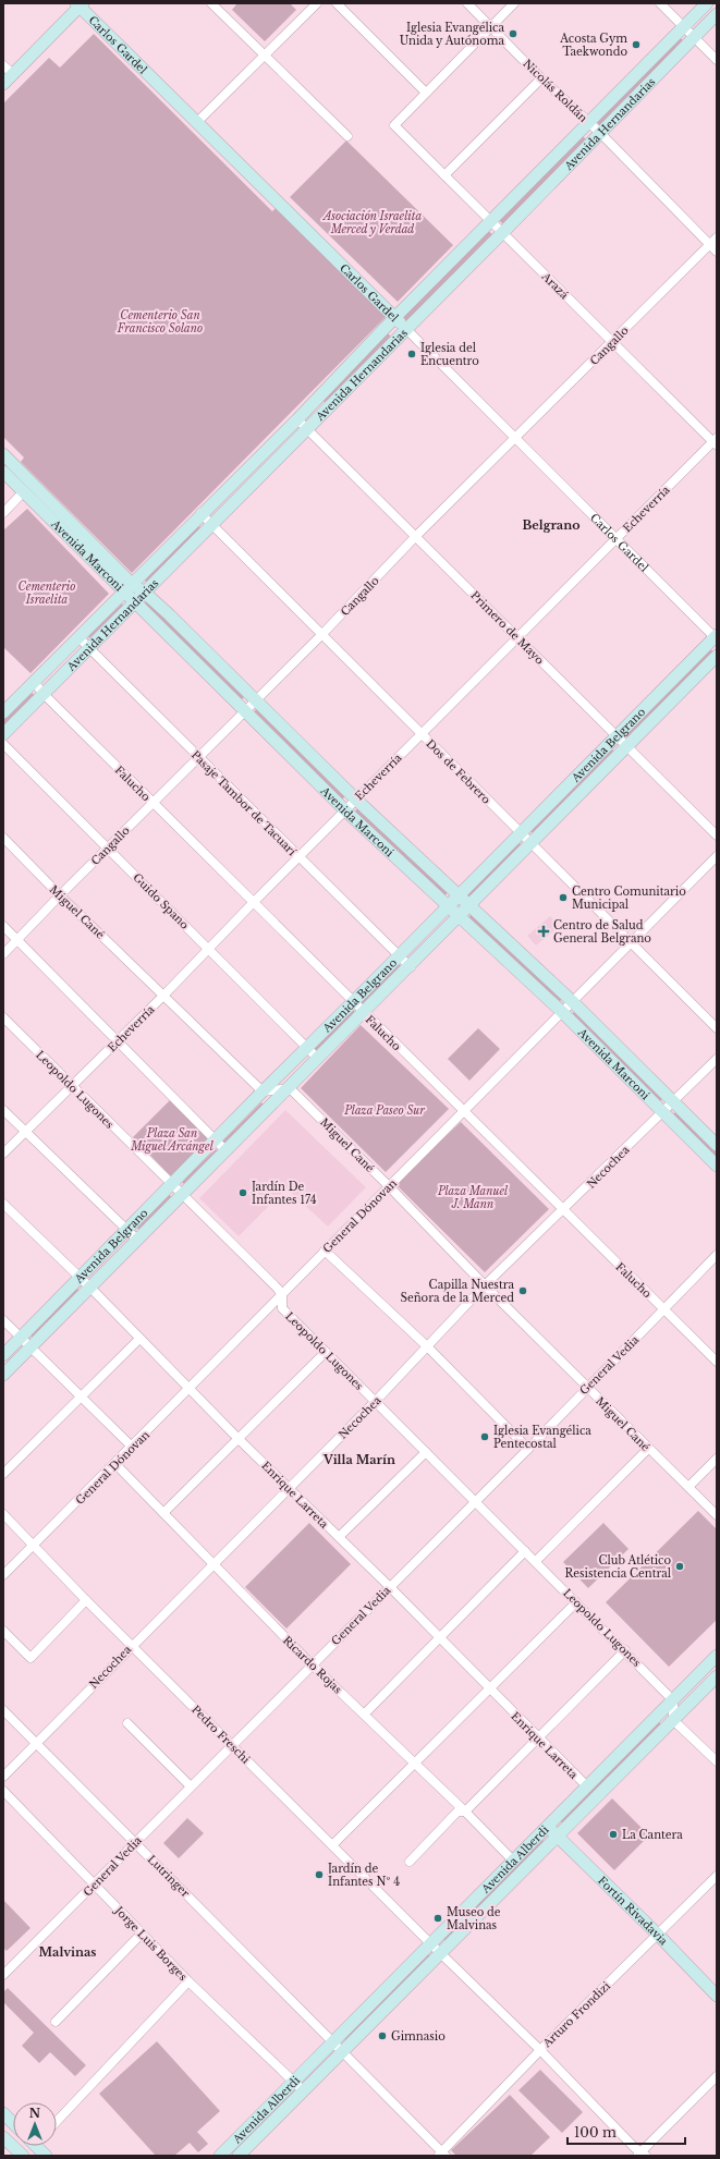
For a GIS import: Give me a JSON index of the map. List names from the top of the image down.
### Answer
{
  "streets": {
    "main road": [
      "Carlos Gardel",
      "Avenida Hernandarias",
      "Avenida Marconi",
      "Avenida Belgrano",
      "Avenida Alberdi",
      "Fortín Rivadavia"
    ],
    "street": [
      "Nicolás Roldán",
      "Arazá",
      "Cangallo",
      "Echeverría",
      "Primero de Mayo",
      "Dos de Febrero",
      "Falucho",
      "Pasaje Tambor de Tacuarí",
      "Guido Spano",
      "Miguel Cané",
      "Leopoldo Lugones",
      "Necochea",
      "General Dónovan",
      "General Vedia",
      "Enrique Larreta",
      "Ricardo Rojas",
      "Pedro Freschi",
      "Lutringer",
      "Jorge Luis Borges",
      "Arturo Frondizi"
    ]
  },
  "crossings": [
    ["Carlos Gardel", "Avenida Hernandarias"],
    ["Carlos Gardel", "Cangallo"],
    ["Carlos Gardel", "Echeverría"],
    ["Carlos Gardel", "Avenida Belgrano"],
    ["Nicolás Roldán", "Avenida Hernandarias"],
    ["Nicolás Roldán", "Cangallo"],
    ["Avenida Hernandarias", "Arazá"],
    ["Avenida Hernandarias", "Avenida Marconi"],
    ["Avenida Hernandarias", "Primero de Mayo"],
    ["Avenida Hernandarias", "Dos de Febrero"],
    ["Avenida Hernandarias", "Falucho"],
    ["Avenida Hernandarias", "Pasaje Tambor de Tacuarí"],
    ["Arazá", "Cangallo"],
    ["Arazá", "Echeverría"],
    ["Cangallo", "Avenida Marconi"],
    ["Cangallo", "Primero de Mayo"],
    ["Cangallo", "Dos de Febrero"],
    ["Cangallo", "Falucho"],
    ["Cangallo", "Pasaje Tambor de Tacuarí"],
    ["Cangallo", "Guido Spano"],
    ["Cangallo", "Miguel Cané"],
    ["Echeverría", "Avenida Marconi"],
    ["Echeverría", "Primero de Mayo"],
    ["Echeverría", "Dos de Febrero"],
    ["Echeverría", "Falucho"],
    ["Echeverría", "Pasaje Tambor de Tacuarí"],
    ["Echeverría", "Guido Spano"],
    ["Echeverría", "Miguel Cané"],
    ["Echeverría", "Leopoldo Lugones"],
    ["Avenida Marconi", "Avenida Belgrano"],
    ["Avenida Marconi", "Necochea"],
    ["Avenida Marconi", "General Dónovan"],
    ["Primero de Mayo", "Avenida Belgrano"],
    ["Avenida Belgrano", "Dos de Febrero"],
    ["Avenida Belgrano", "Falucho"],
    ["Avenida Belgrano", "Pasaje Tambor de Tacuarí"],
    ["Avenida Belgrano", "Guido Spano"],
    ["Avenida Belgrano", "Miguel Cané"],
    ["Avenida Belgrano", "Leopoldo Lugones"],
    ["Avenida Belgrano", "Enrique Larreta"],
    ["Dos de Febrero", "General Dónovan"],
    ["Falucho", "Necochea"],
    ["Falucho", "General Dónovan"],
    ["Falucho", "General Vedia"],
    ["Miguel Cané", "Necochea"],
    ["Miguel Cané", "General Dónovan"],
    ["Miguel Cané", "General Vedia"],
    ["Leopoldo Lugones", "Necochea"],
    ["Leopoldo Lugones", "General Dónovan"],
    ["Leopoldo Lugones", "General Vedia"],
    ["Leopoldo Lugones", "Avenida Alberdi"],
    ["Necochea", "Enrique Larreta"],
    ["Necochea", "Ricardo Rojas"],
    ["Necochea", "Pedro Freschi"],
    ["Necochea", "Lutringer"],
    ["General Dónovan", "Enrique Larreta"],
    ["General Dónovan", "Ricardo Rojas"],
    ["General Dónovan", "Pedro Freschi"],
    ["General Vedia", "Enrique Larreta"],
    ["General Vedia", "Ricardo Rojas"],
    ["General Vedia", "Pedro Freschi"],
    ["General Vedia", "Lutringer"],
    ["General Vedia", "Jorge Luis Borges"],
    ["Enrique Larreta", "Avenida Alberdi"],
    ["Ricardo Rojas", "Avenida Alberdi"],
    ["Pedro Freschi", "Avenida Alberdi"],
    ["Pedro Freschi", "Arturo Frondizi"],
    ["Avenida Alberdi", "Lutringer"],
    ["Avenida Alberdi", "Fortín Rivadavia"],
    ["Avenida Alberdi", "Jorge Luis Borges"],
    ["Lutringer", "Arturo Frondizi"],
    ["Fortín Rivadavia", "Arturo Frondizi"]
  ],
  "districts": ["Belgrano", "Villa Marín", "Malvinas"],
  "parks": [
    "Asociación Israelita Merced y Verdad",
    "Cementerio San Francisco Solano",
    "Cementerio Israelita",
    "Plaza Paseo Sur",
    "Plaza San Miguel Arcángel",
    "Plaza Manuel J. Mann"
  ],
  "places": {
    "other": [
      "Iglesia Evangélica Unida y Autónoma",
      "Acosta Gym Taekwondo",
      "Iglesia del Encuentro",
      "Centro Comunitario Municipal",
      "Jardín De Infantes 174",
      "Capilla Nuestra Señora de la Merced",
      "Iglesia Evangélica Pentecostal",
      "Club Atlético Resistencia Central",
      "La Cantera",
      "Jardín de Infantes Nº 4",
      "Museo de Malvinas",
      "Gimnasio"
    ],
    "health": ["Centro de Salud General Belgrano"]
  },
  "scale_bar": "100 m",
  "north": "top"
}
